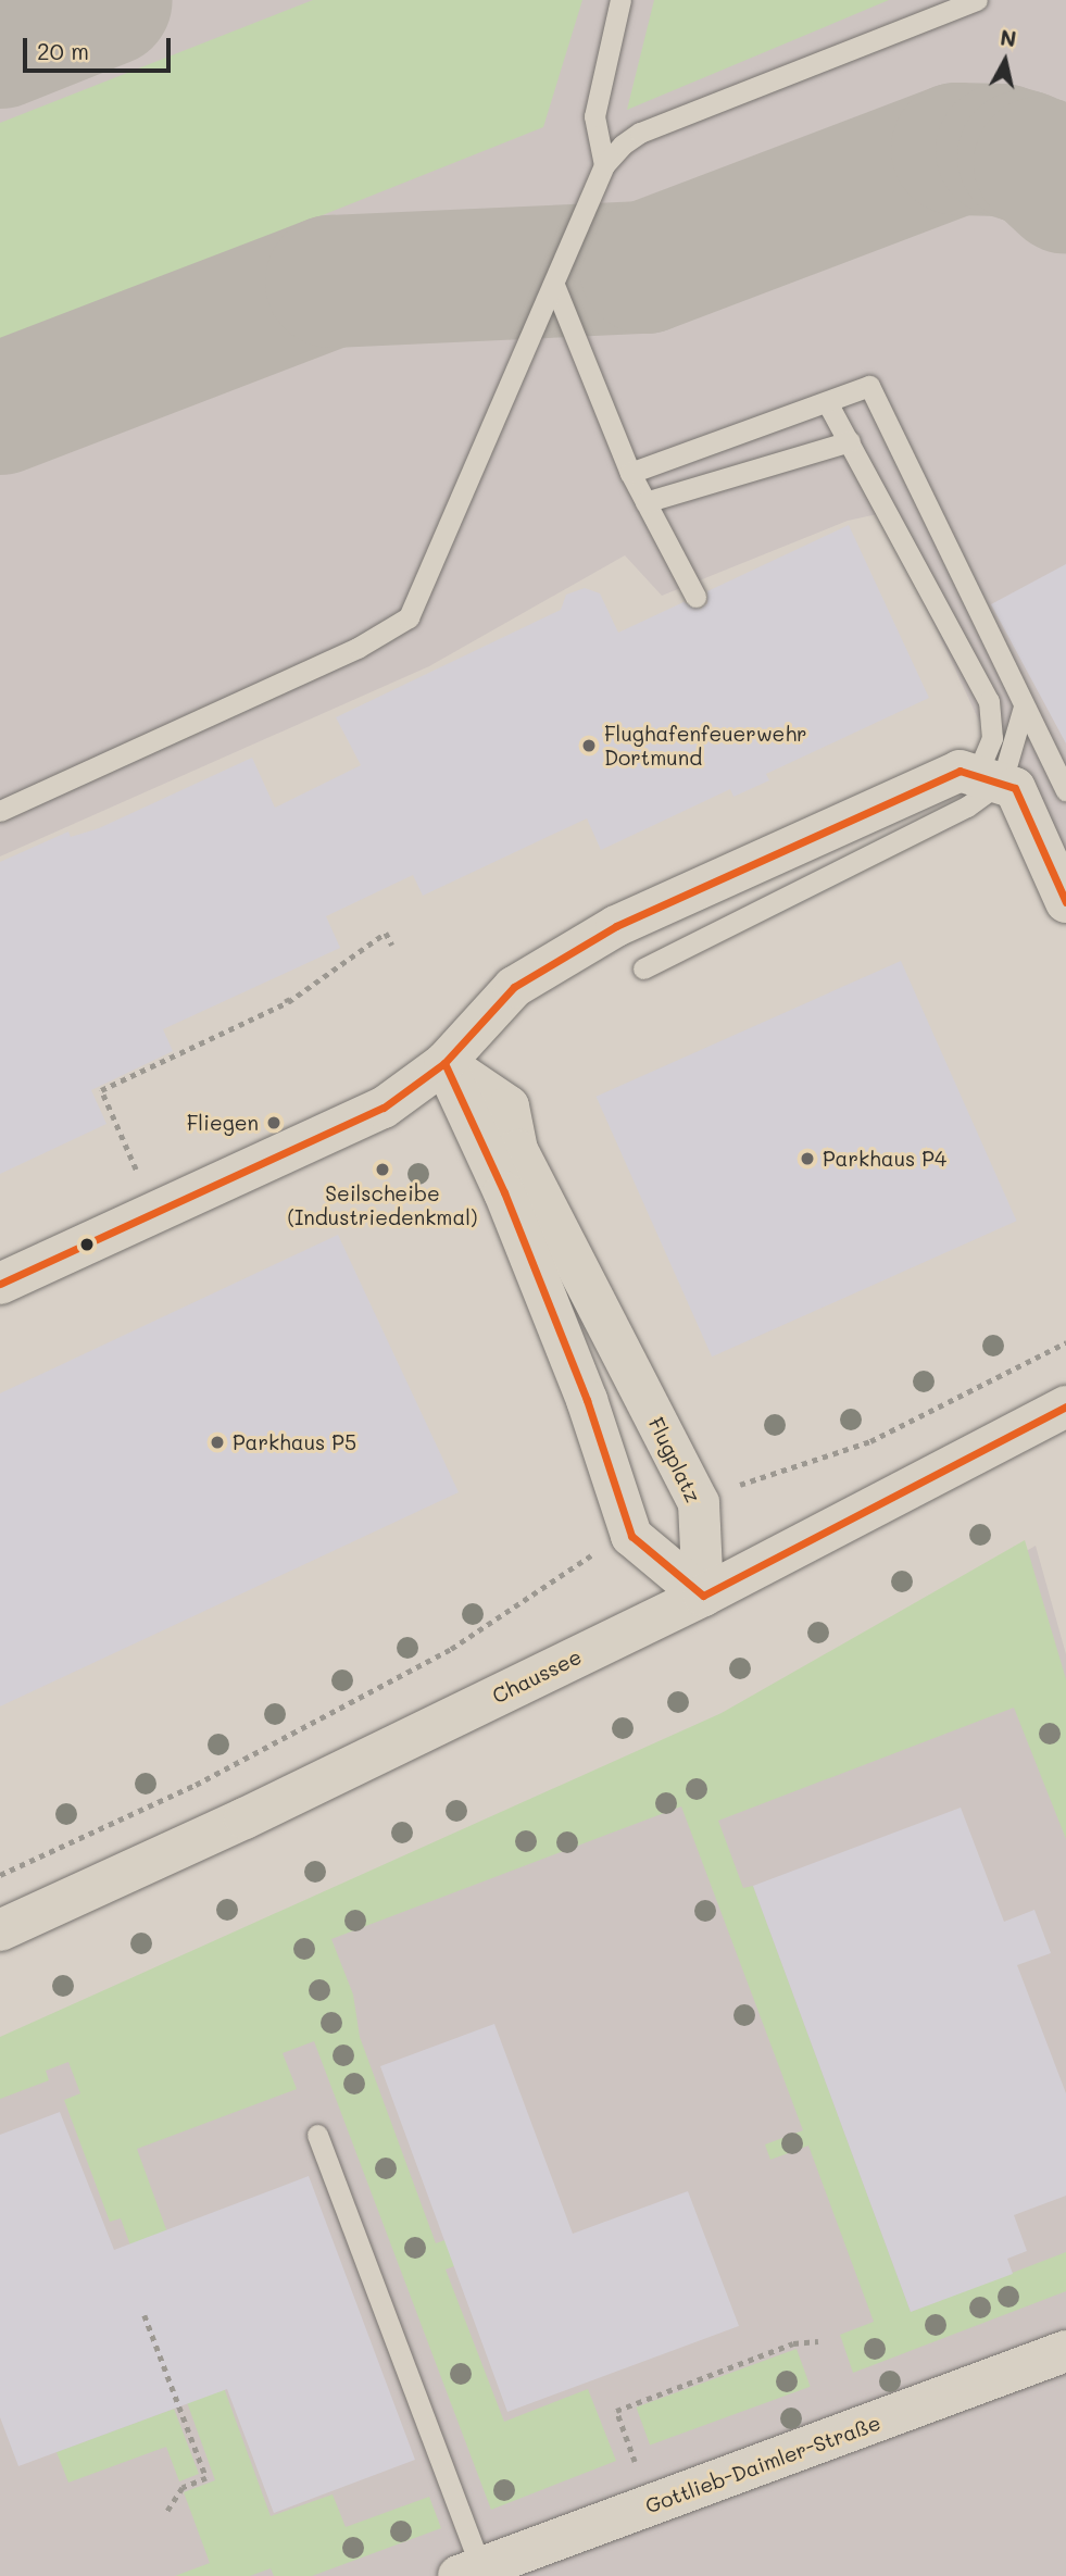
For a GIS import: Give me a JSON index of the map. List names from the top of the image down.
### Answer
{
  "streets": {
    "street": ["Flugplatz", "Chaussee", "Gottlieb-Daimler-Straße"]
  },
  "crossings": [
    ["Flugplatz", "Chaussee"]
  ],
  "places": [
    "Flughafenfeuerwehr Dortmund",
    "Fliegen",
    "Parkhaus P4",
    "Seilscheibe (Industriedenkmal)",
    "Parkhaus P5"
  ],
  "scale_bar": "20 m",
  "north": "top"
}
